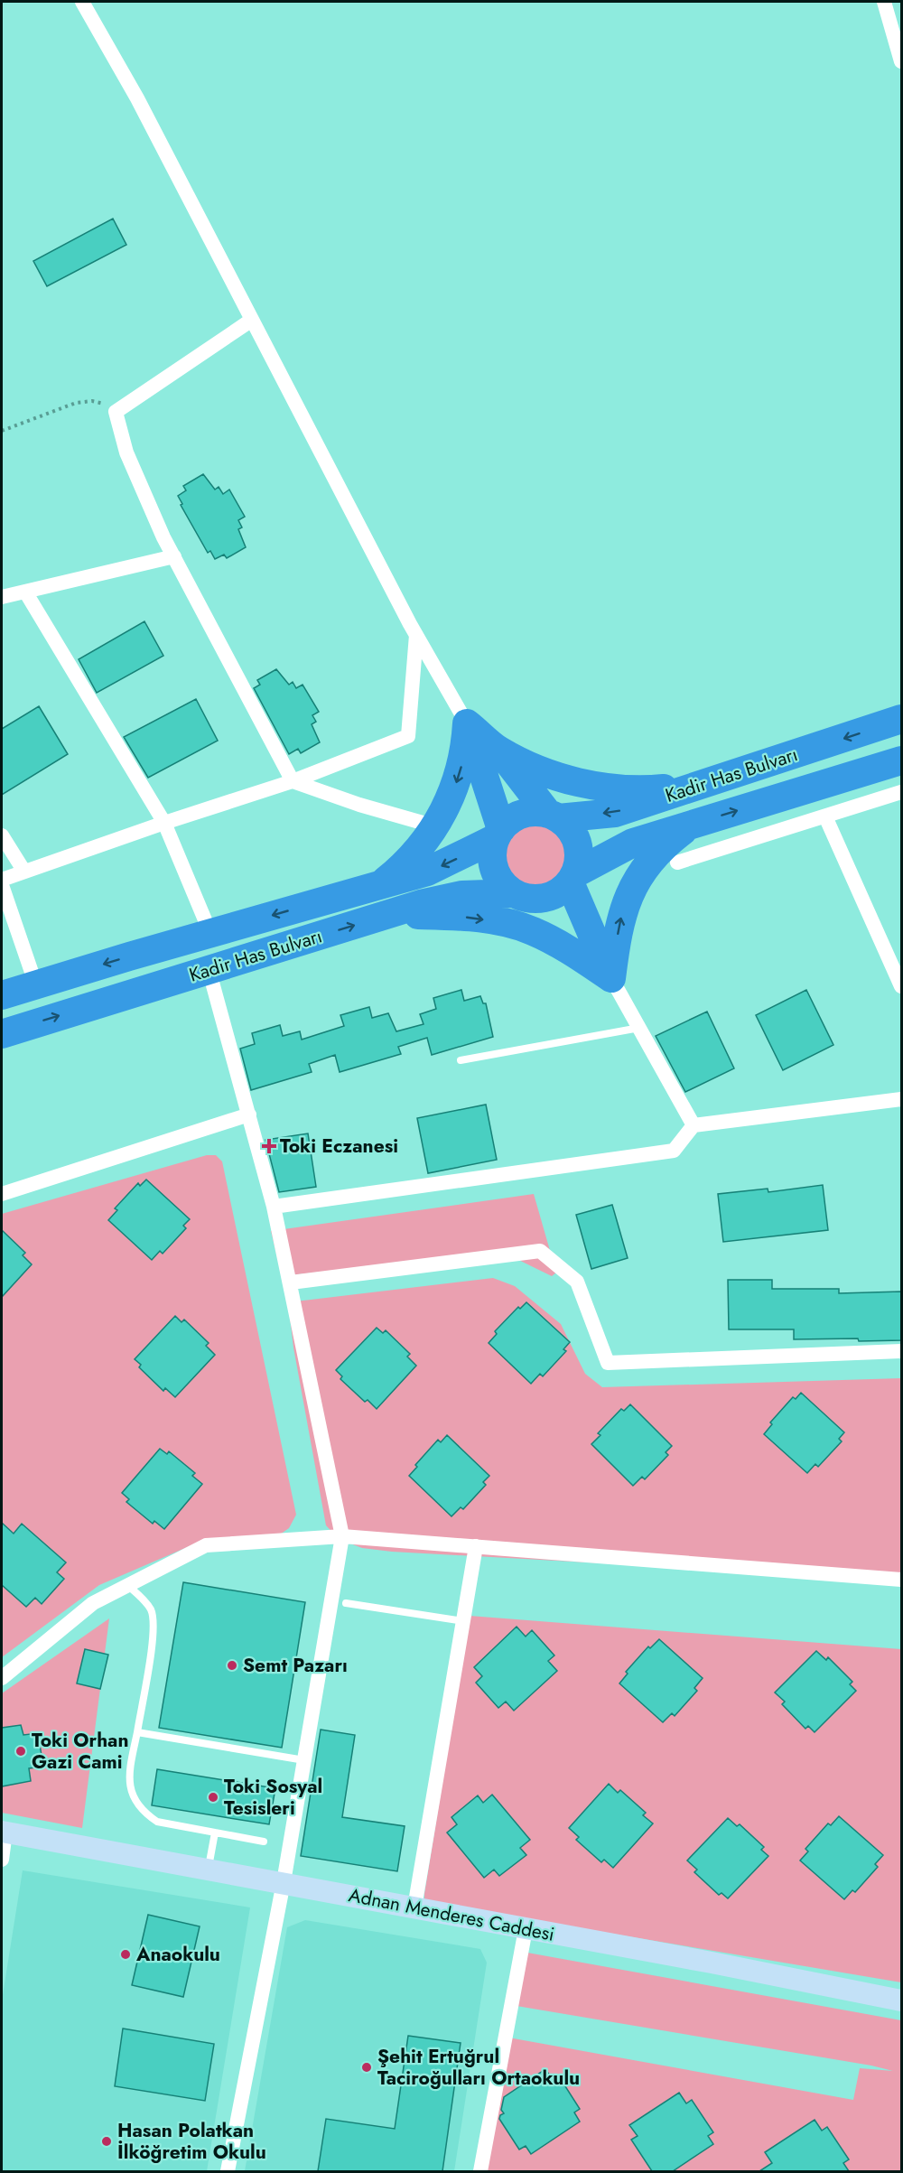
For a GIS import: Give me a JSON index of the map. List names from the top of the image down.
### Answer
{
  "streets": {
    "highway": ["Kadir Has Bulvarı"],
    "street": ["Adnan Menderes Caddesi"]
  },
  "places": {
    "health": ["Toki Eczanesi"],
    "other": [
      "Semt Pazarı",
      "Toki Orhan Gazi Cami",
      "Toki Sosyal Tesisleri",
      "Anaokulu",
      "Şehit Ertuğrul Taciroğulları Ortaokulu",
      "Hasan Polatkan İlköğretim Okulu"
    ]
  }
}
